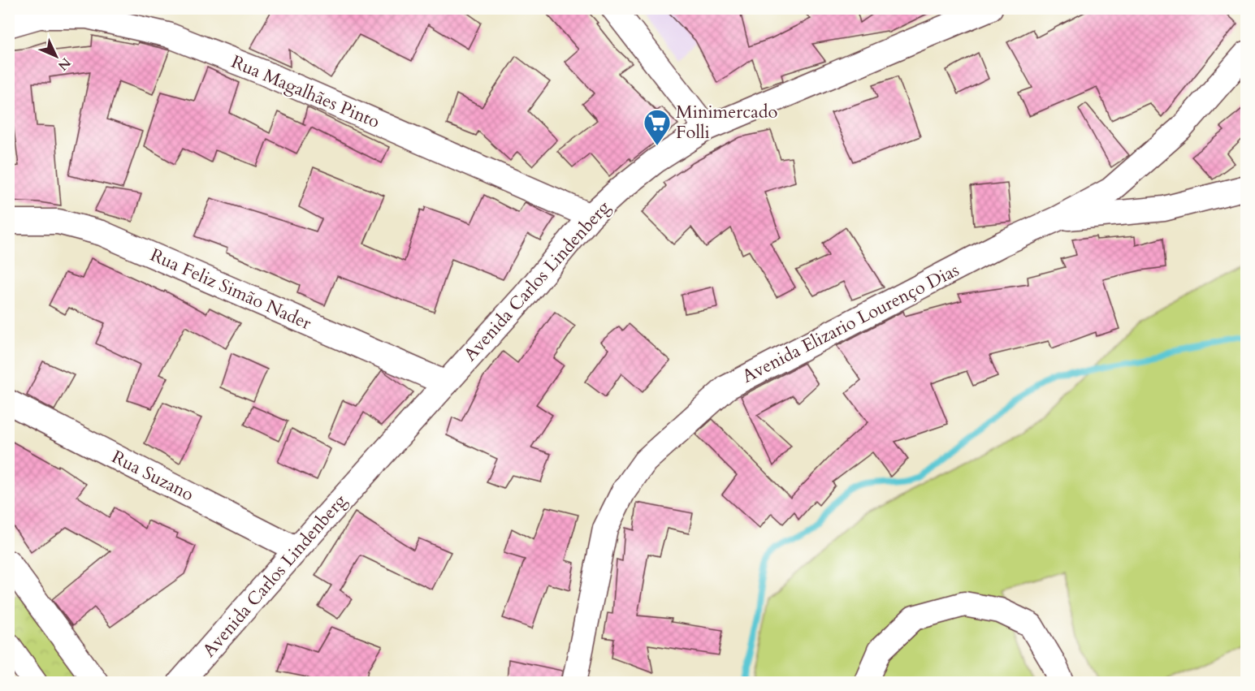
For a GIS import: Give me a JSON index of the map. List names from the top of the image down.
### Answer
{
  "streets": {
    "street": [
      "Rua Magalhães Pinto",
      "Avenida Carlos Lindenberg",
      "Rua Feliz Simão Nader",
      "Avenida Elizario Lourenço Dias",
      "Rua Suzano"
    ]
  },
  "crossings": [
    ["Rua Magalhães Pinto", "Avenida Carlos Lindenberg"],
    ["Avenida Carlos Lindenberg", "Rua Feliz Simão Nader"],
    ["Avenida Carlos Lindenberg", "Rua Suzano"]
  ],
  "places": {
    "supermarket": ["Minimercado Folli"]
  },
  "north": "bottom right"
}
